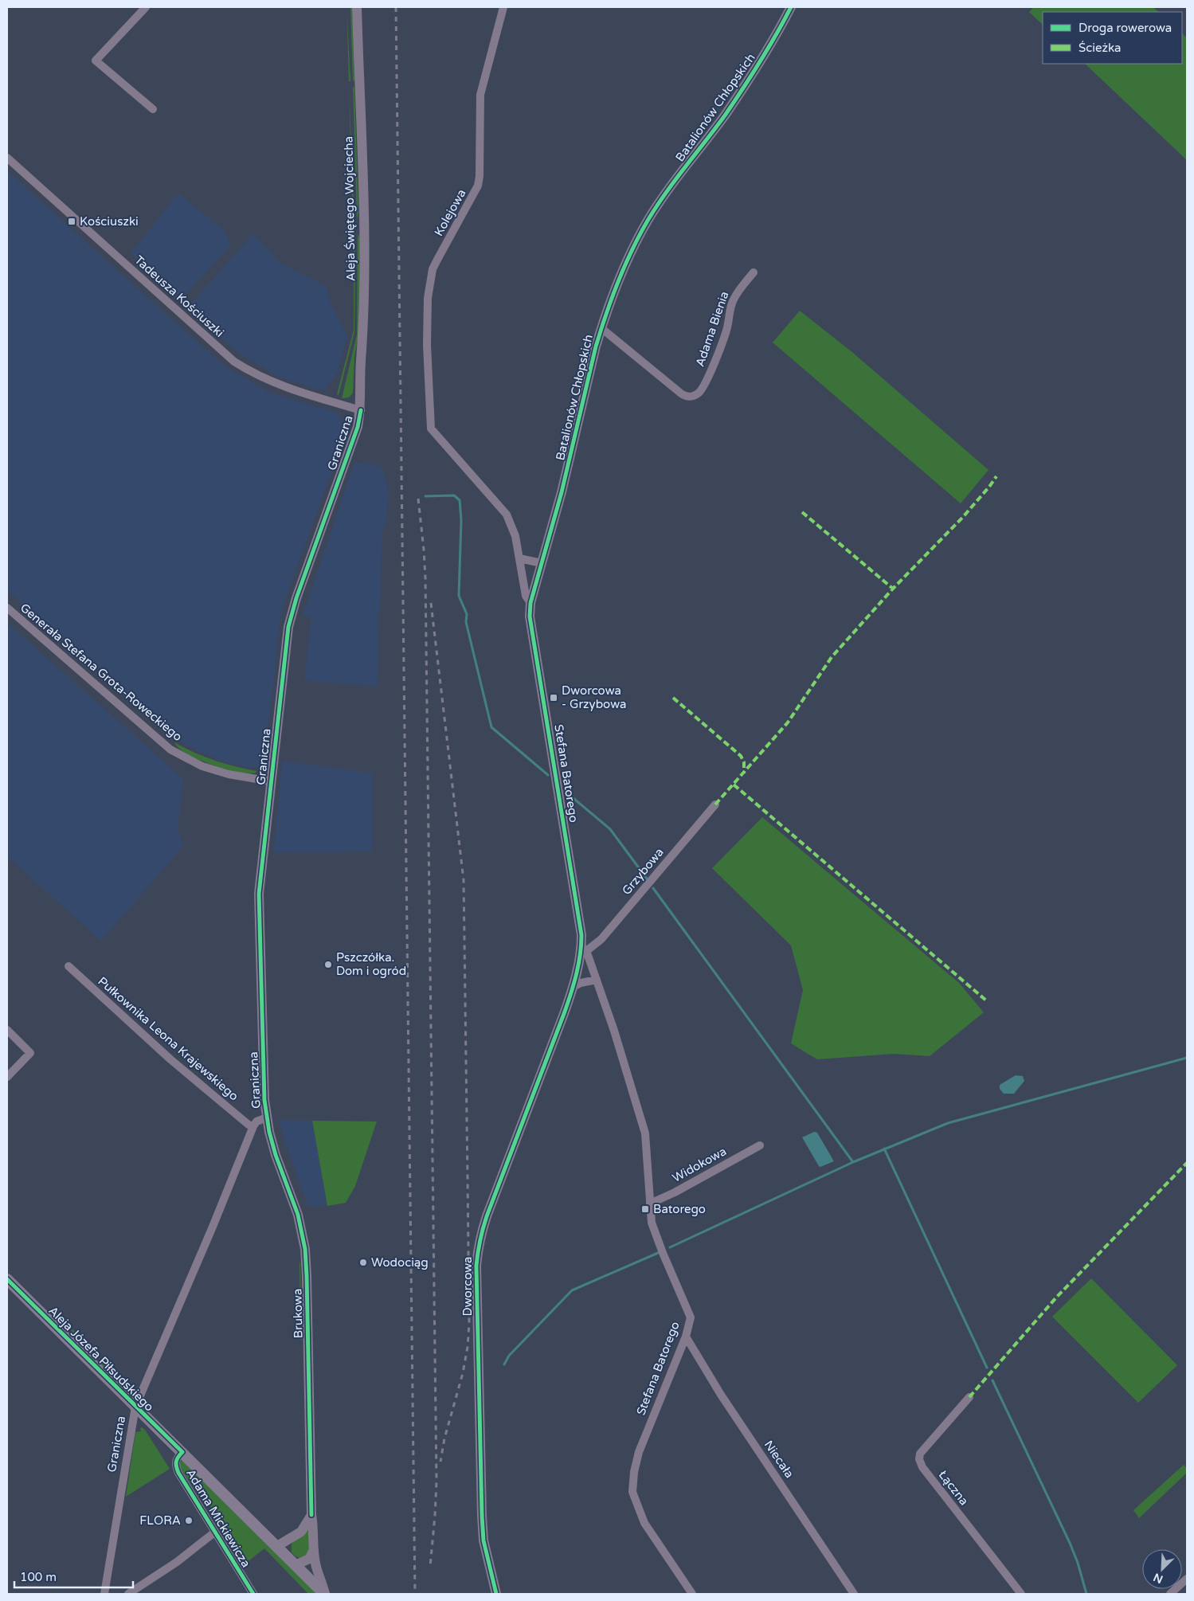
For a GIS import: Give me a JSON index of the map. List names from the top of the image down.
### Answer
{
  "streets": {
    "main road": ["Aleja Józefa Piłsudskiego"],
    "street": [
      "Batalionów Chłopskich",
      "Aleja Świętego Wojciecha",
      "Kolejowa",
      "Tadeusza Kościuszki",
      "Adama Bienia",
      "Graniczna",
      "Generała Stefana Grota-Roweckiego",
      "Stefana Batorego",
      "Grzybowa",
      "Pułkownika Leona Krajewskiego",
      "Widokowa",
      "Dworcowa",
      "Brukowa",
      "Niecała",
      "Łączna",
      "Adama Mickiewicza"
    ]
  },
  "crossings": [
    ["Batalionów Chłopskich", "Adama Bienia"],
    ["Batalionów Chłopskich", "Stefana Batorego"],
    ["Aleja Świętego Wojciecha", "Tadeusza Kościuszki"],
    ["Aleja Świętego Wojciecha", "Graniczna"],
    ["Kolejowa", "Stefana Batorego"],
    ["Tadeusza Kościuszki", "Graniczna"],
    ["Graniczna", "Generała Stefana Grota-Roweckiego"],
    ["Graniczna", "Pułkownika Leona Krajewskiego"],
    ["Graniczna", "Brukowa"],
    ["Graniczna", "Aleja Józefa Piłsudskiego"],
    ["Stefana Batorego", "Grzybowa"],
    ["Stefana Batorego", "Widokowa"],
    ["Stefana Batorego", "Dworcowa"],
    ["Stefana Batorego", "Niecała"],
    ["Grzybowa", "Dworcowa"],
    ["Brukowa", "Aleja Józefa Piłsudskiego"],
    ["Aleja Józefa Piłsudskiego", "Adama Mickiewicza"]
  ],
  "places": {
    "transit": ["Kościuszki", "Dworcowa - Grzybowa", "Batorego"],
    "other": ["Pszczółka. Dom i ogród", "Wodociąg", "FLORA"]
  },
  "legend": ["Droga rowerowa", "Ścieżka"],
  "scale_bar": "100 m",
  "north": "bottom left"
}
